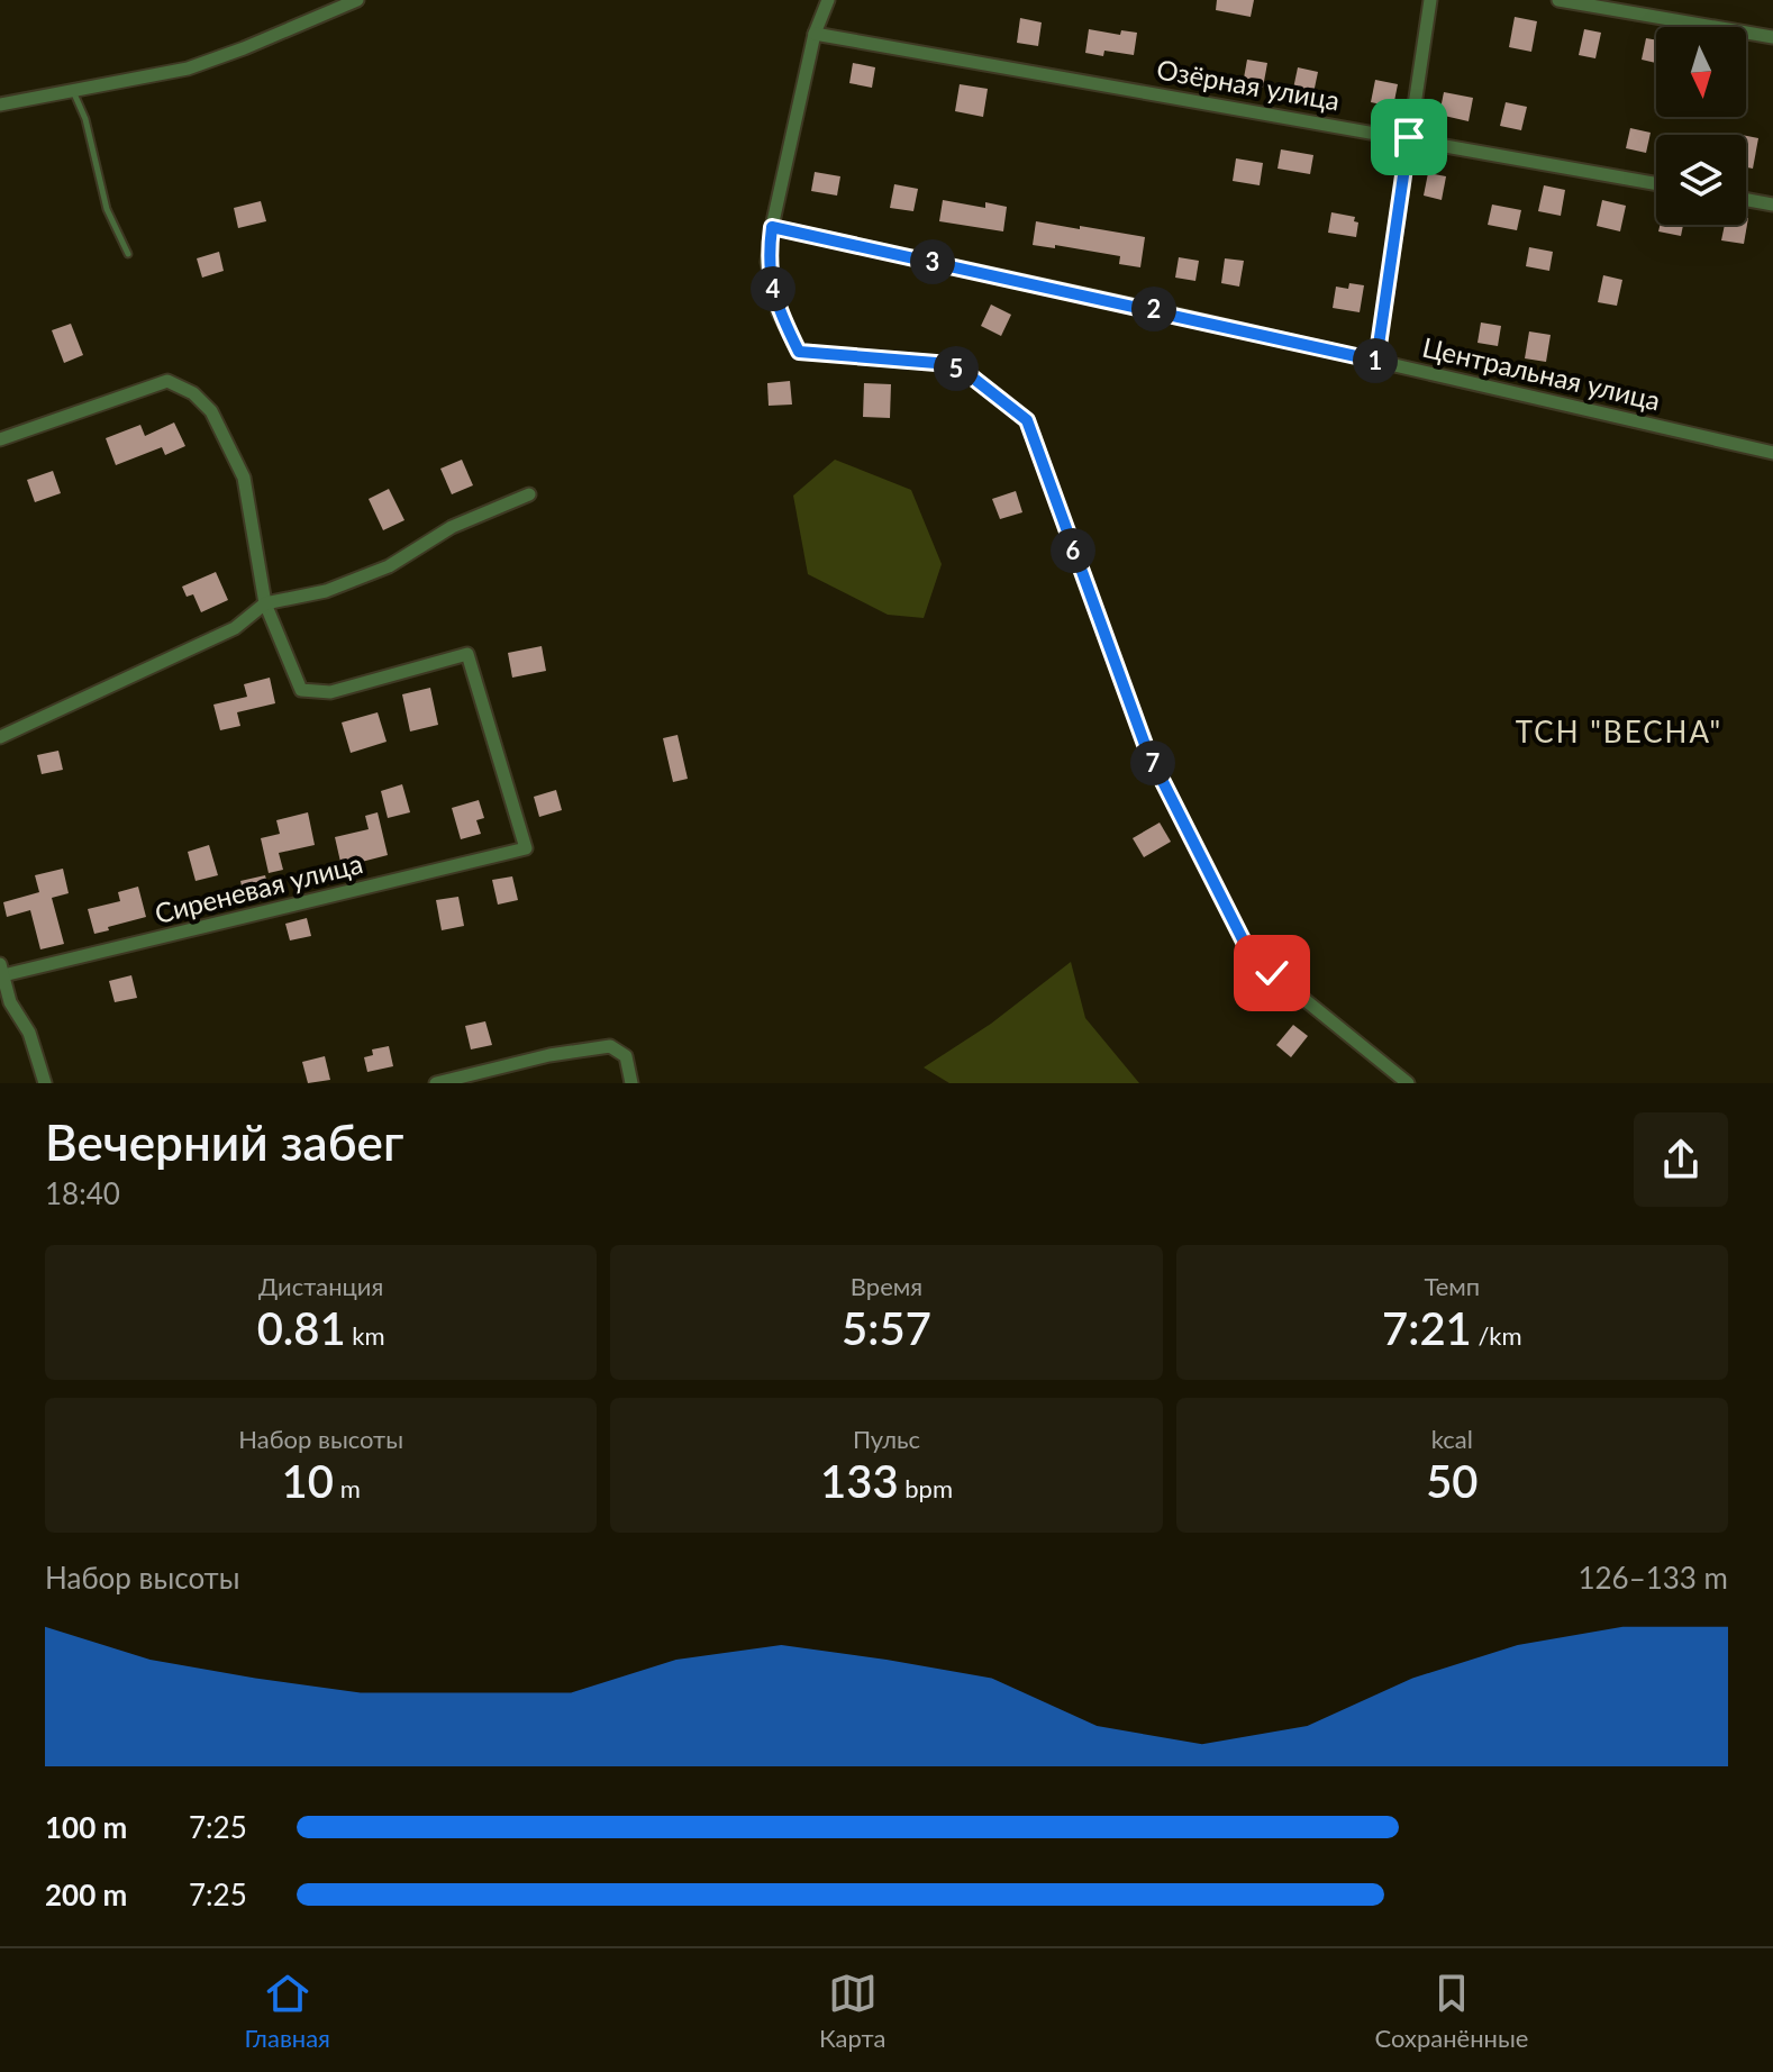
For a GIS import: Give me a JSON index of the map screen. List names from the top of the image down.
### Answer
{
  "streets": {
    "street": ["Озёрная улица", "Центральная улица", "Сиреневая улица"]
  },
  "districts": ["ТСН \"ВЕСНА\""],
  "north": "bottom",
  "page": {
    "pins": [
      "3",
      "4",
      "2",
      "1",
      "5",
      "6",
      "7"
    ],
    "heading": ["Вечерний забег", "18:40"],
    "stats": [
      ["Дистанция", "0.81 km"],
      ["Время", "5:57"],
      ["Темп", "7:21 /km"],
      ["Набор высоты", "10 m"],
      ["Пульс", "133 bpm"],
      ["kcal", "50"]
    ],
    "chart": ["Набор высоты", "126–133 m"],
    "list": [
      {
        "name": "100 m",
        "note": "7:25"
      },
      {
        "name": "200 m",
        "note": "7:25"
      }
    ],
    "tabs": ["Главная", "Карта", "Сохранённые"]
  }
}
